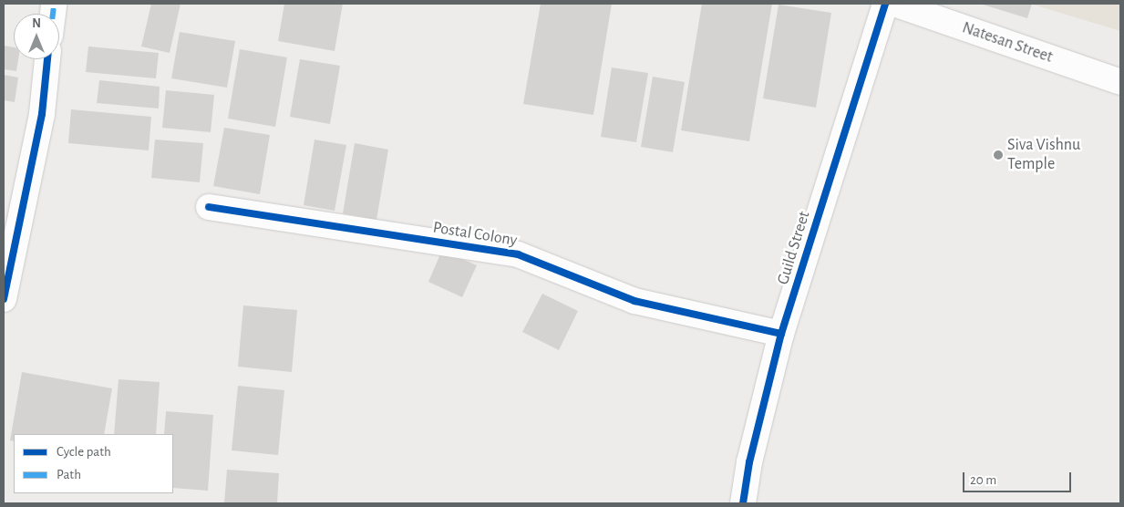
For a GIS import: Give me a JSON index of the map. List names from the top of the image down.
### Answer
{
  "streets": {
    "street": ["Natesan Street", "Postal Colony", "Guild Street"]
  },
  "crossings": [
    ["Postal Colony", "Guild Street"]
  ],
  "places": ["Siva Vishnu Temple"],
  "legend": ["Cycle path", "Path"],
  "scale_bar": "20 m",
  "north": "top"
}
